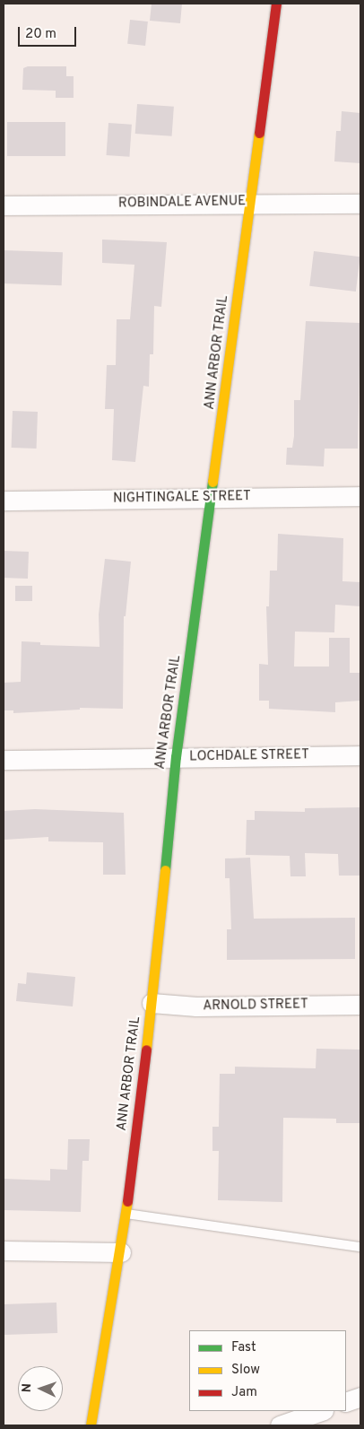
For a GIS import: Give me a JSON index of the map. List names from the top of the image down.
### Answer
{
  "streets": {
    "street": [
      "ROBINDALE AVENUE",
      "ANN ARBOR TRAIL",
      "NIGHTINGALE STREET",
      "LOCHDALE STREET",
      "ARNOLD STREET"
    ]
  },
  "crossings": [
    ["ROBINDALE AVENUE", "ANN ARBOR TRAIL"],
    ["ANN ARBOR TRAIL", "NIGHTINGALE STREET"],
    ["ANN ARBOR TRAIL", "LOCHDALE STREET"],
    ["ANN ARBOR TRAIL", "ARNOLD STREET"]
  ],
  "legend": ["Fast", "Slow", "Jam"],
  "scale_bar": "20 m",
  "north": "left"
}
